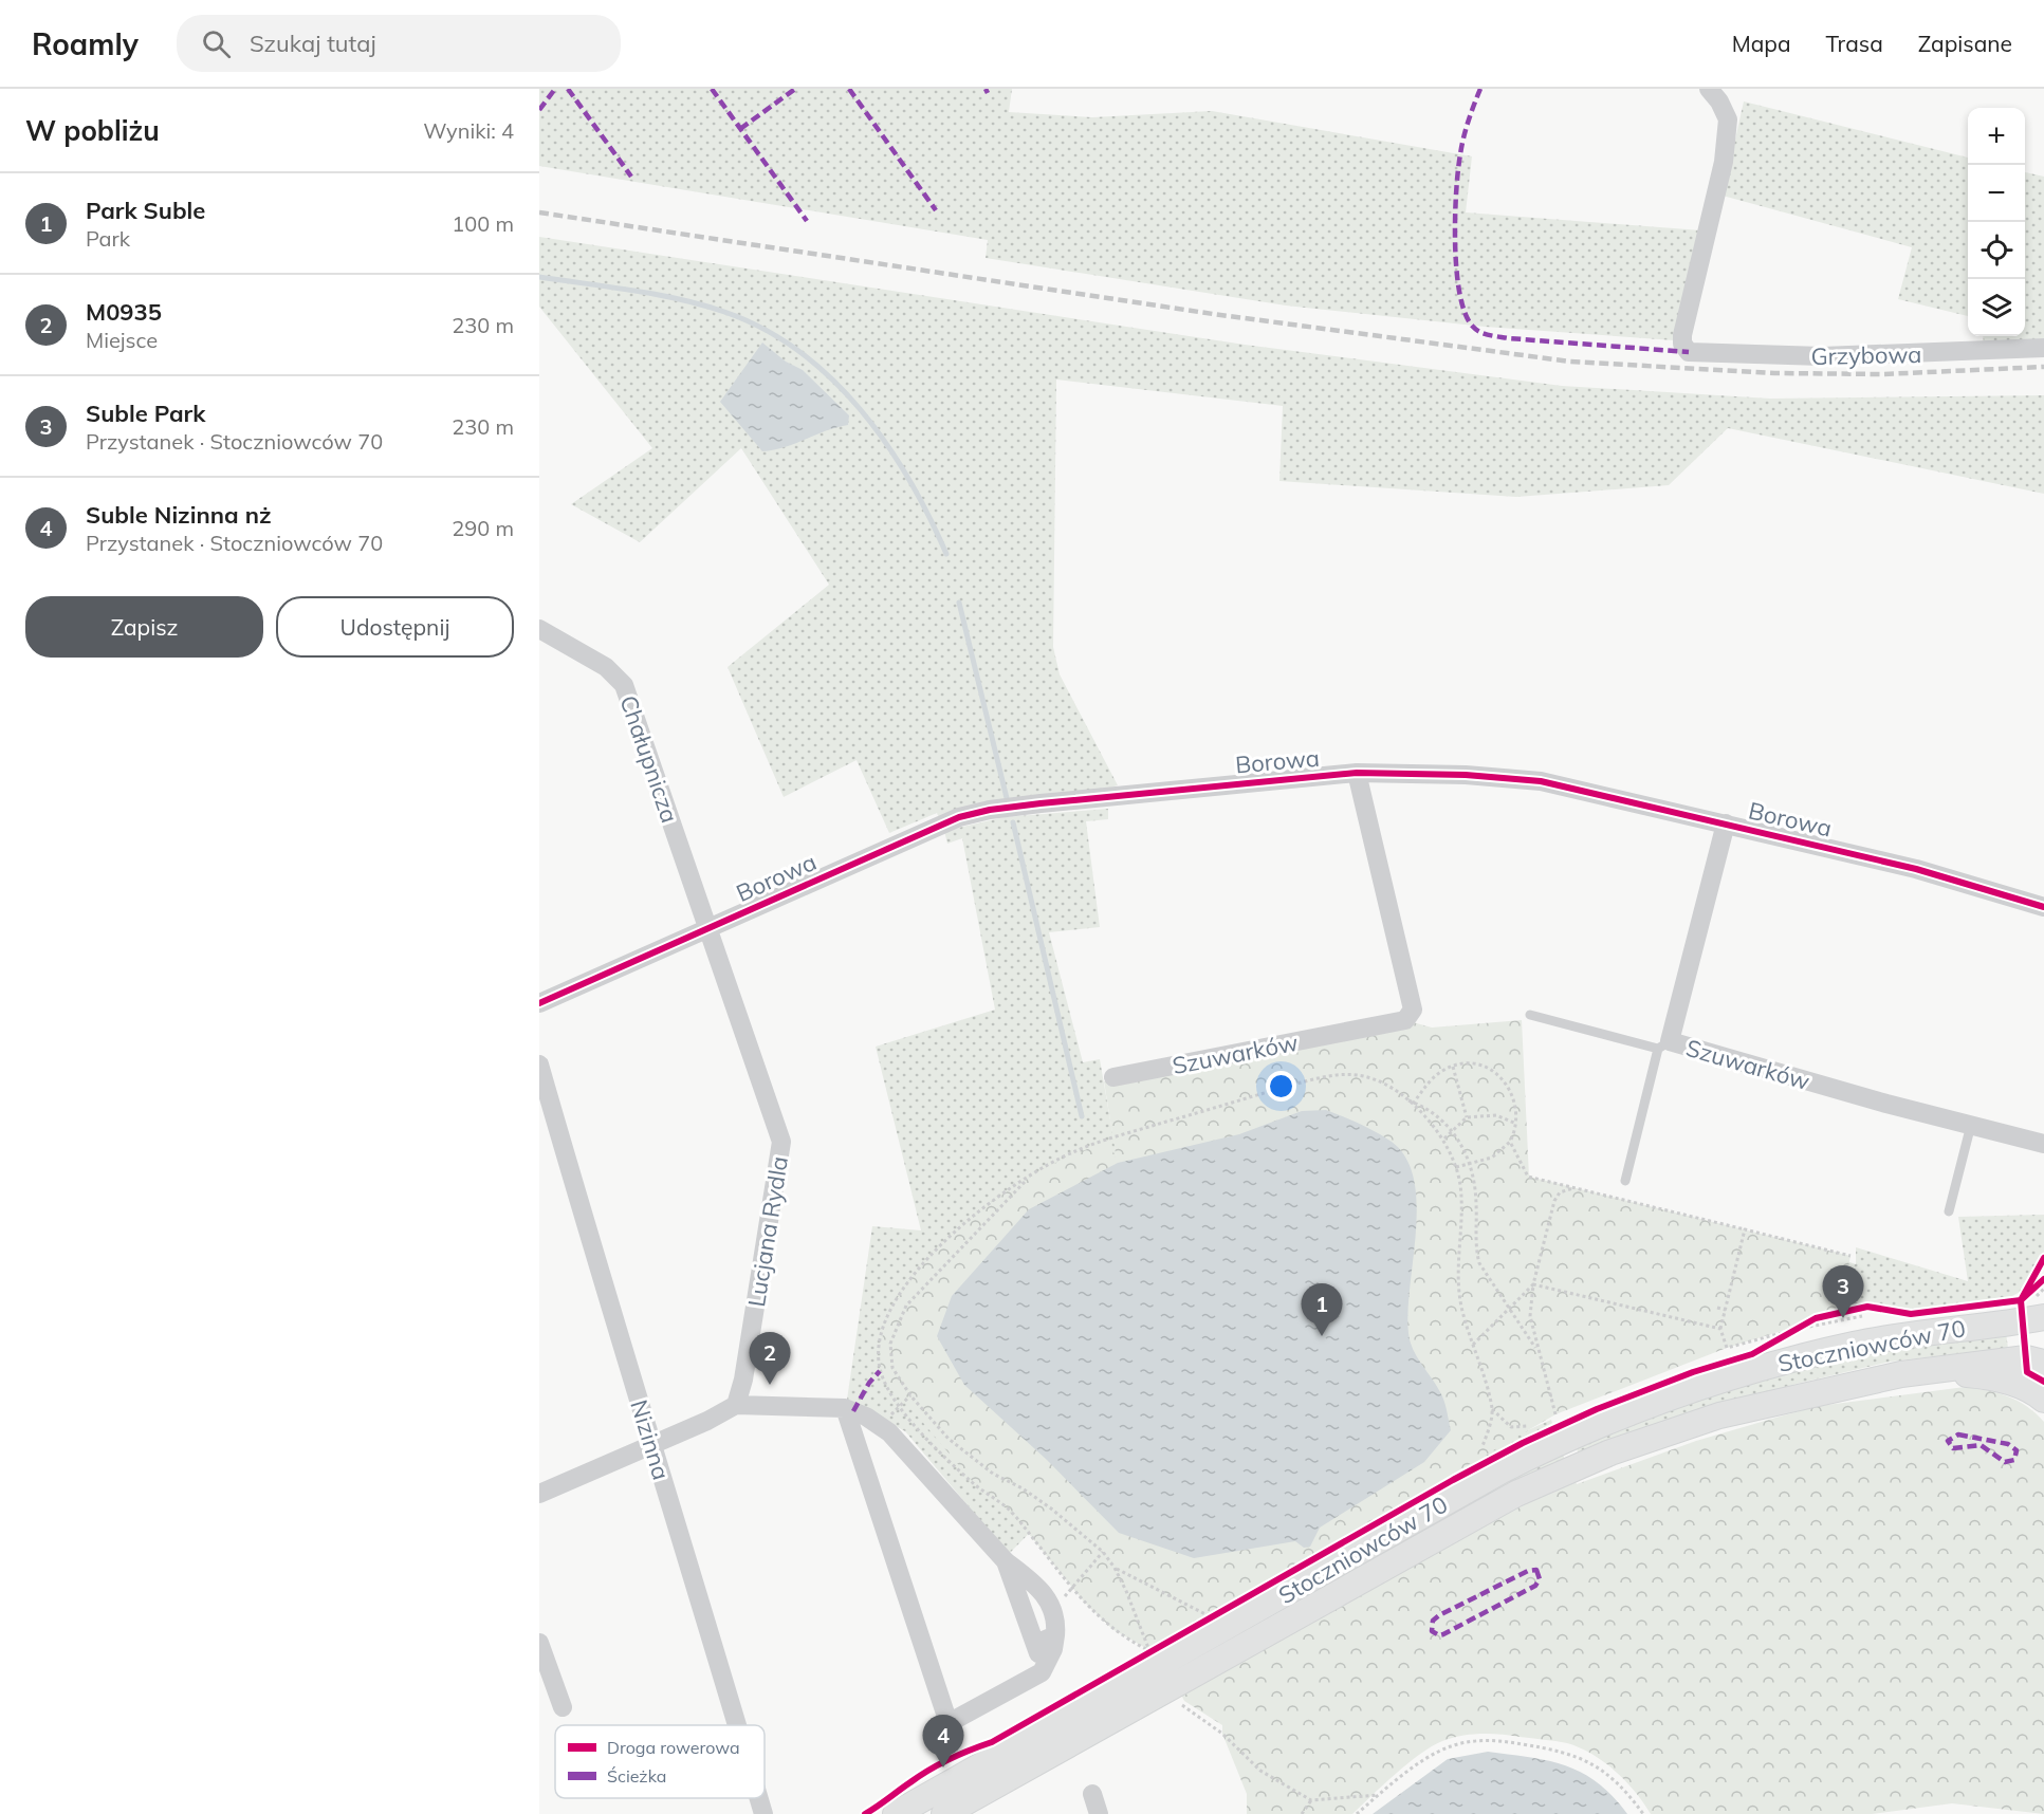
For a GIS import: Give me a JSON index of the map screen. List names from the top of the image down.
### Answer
{
  "streets": {
    "street": [
      "Grzybowa",
      "Chałupnicza",
      "Borowa",
      "Szuwarków",
      "Lucjana Rydla",
      "Stoczniowców 70",
      "Nizinna"
    ]
  },
  "crossings": [
    ["Chałupnicza", "Borowa"],
    ["Chałupnicza", "Lucjana Rydla"],
    ["Borowa", "Szuwarków"],
    ["Borowa", "Lucjana Rydla"]
  ],
  "legend": ["Droga rowerowa", "Ścieżka"],
  "page": {
    "header": "Roamly",
    "search": "Szukaj tutaj",
    "nav": ["Mapa", "Trasa", "Zapisane"],
    "heading": ["W pobliżu", "Wyniki: 4"],
    "map_buttons": ["+", "−"],
    "list": [
      {
        "mark": "1",
        "name": "Park Suble",
        "note": "Park",
        "value": "100 m"
      },
      {
        "mark": "2",
        "name": "M0935",
        "note": "Miejsce",
        "value": "230 m"
      },
      {
        "mark": "3",
        "name": "Suble Park",
        "note": "Przystanek · Stoczniowców 70",
        "value": "230 m"
      },
      {
        "mark": "4",
        "name": "Suble Nizinna nż",
        "note": "Przystanek · Stoczniowców 70",
        "value": "290 m"
      }
    ],
    "buttons": ["Zapisz", "Udostępnij"],
    "pins": [
      "3",
      "1",
      "2",
      "4"
    ]
  }
}
